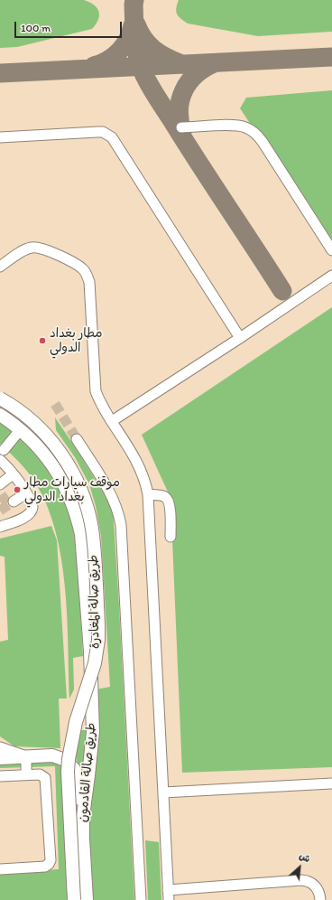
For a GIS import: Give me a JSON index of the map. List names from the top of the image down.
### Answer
{
  "streets": {
    "main road": ["طريق صالة المغادرة", "طريق صالة القادمون"]
  },
  "places": ["مطار بغداد الدولي", "موقف سيارات مطار بغداد الدولي"],
  "scale_bar": "100 m",
  "north": "top right"
}
